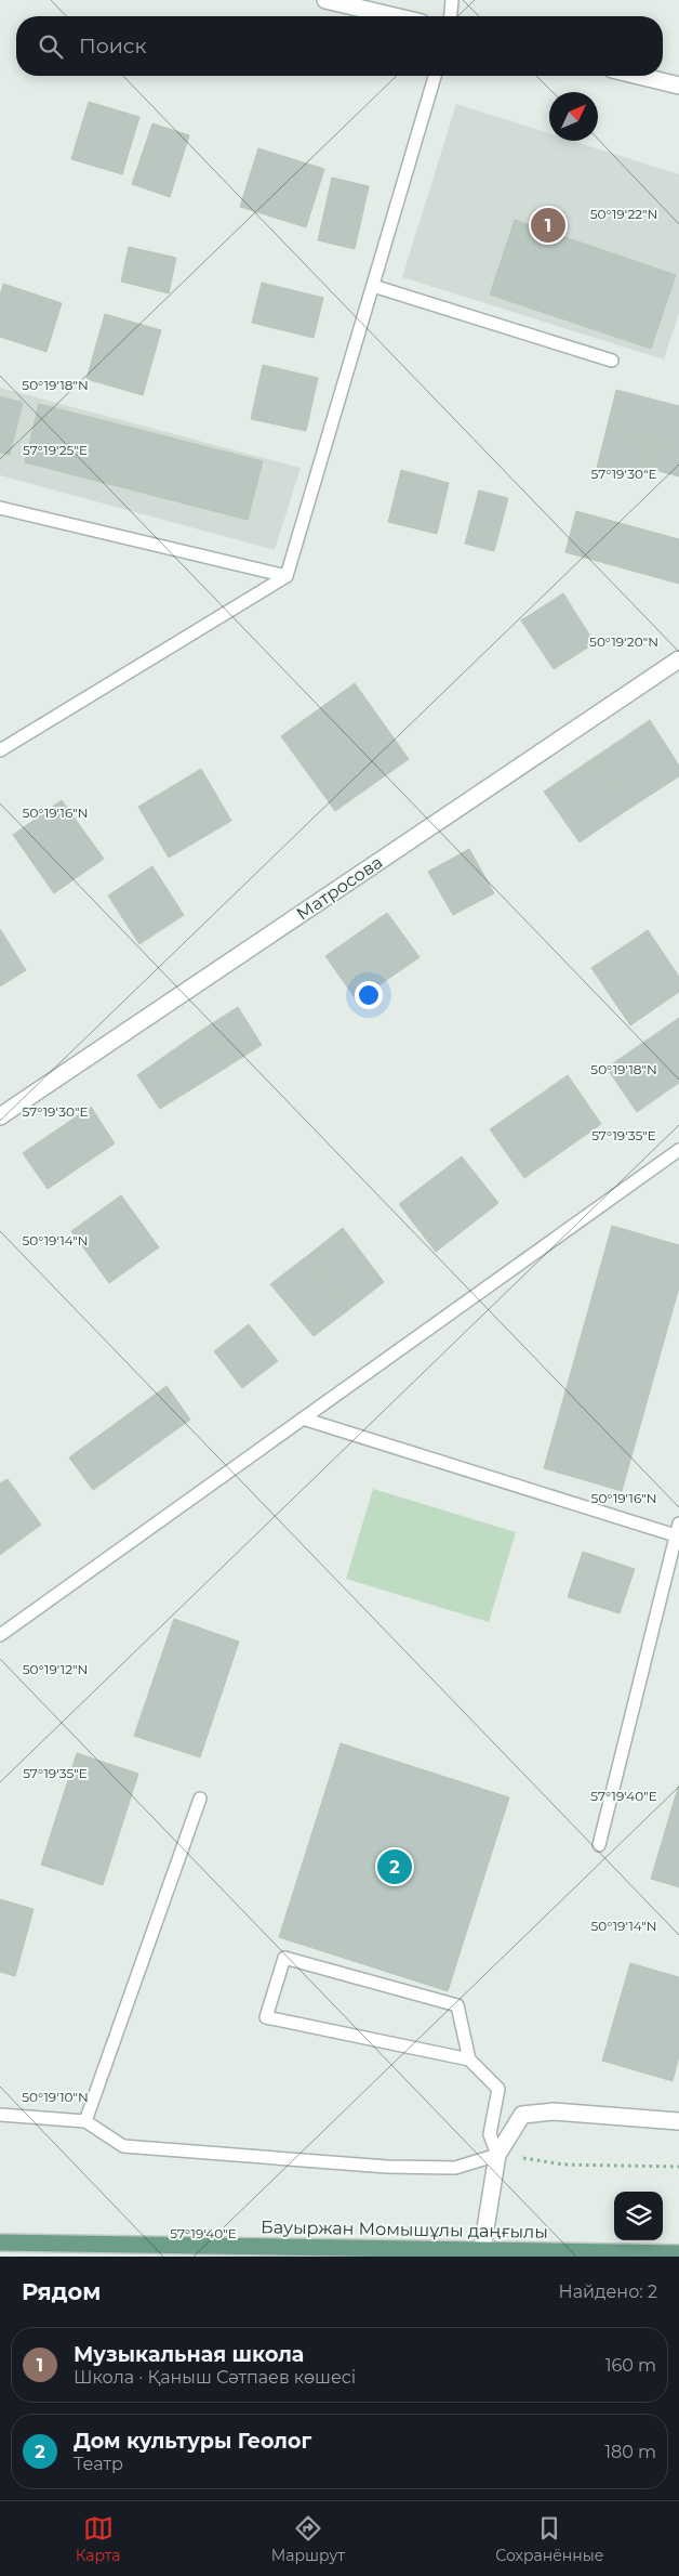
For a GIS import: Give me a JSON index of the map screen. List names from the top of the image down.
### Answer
{
  "streets": {
    "main road": ["Бауыржан Момышұлы даңғылы"],
    "street": ["Матросова"]
  },
  "north": "top right",
  "page": {
    "search": "Поиск",
    "pins": ["1", "2"],
    "heading": ["Рядом", "Найдено: 2"],
    "list": [
      {
        "mark": "1",
        "name": "Музыкальная школа",
        "note": "Школа · Қаныш Сәтпаев көшесі",
        "value": "160 m"
      },
      {
        "mark": "2",
        "name": "Дом культуры Геолог",
        "note": "Театр",
        "value": "180 m"
      }
    ],
    "nav": ["Карта", "Маршрут", "Сохранённые"]
  },
  "coordinates": [
    "50°19'22\"N",
    "50°19'18\"N",
    "57°19'25\"E",
    "57°19'30\"E",
    "50°19'20\"N",
    "50°19'16\"N",
    "57°19'35\"E",
    "50°19'14\"N",
    "50°19'12\"N",
    "57°19'40\"E",
    "50°19'10\"N"
  ]
}
